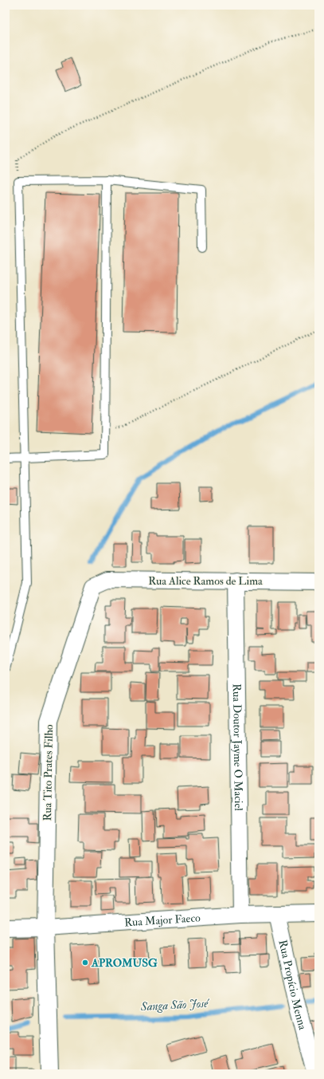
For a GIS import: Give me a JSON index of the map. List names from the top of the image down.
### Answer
{
  "streets": {
    "street": [
      "Rua Alice Ramos de Lima",
      "Rua Doutor Jayme O Maciel",
      "Rua Tito Prates Filho",
      "Rua Major Faeco",
      "Rua Propício Menna"
    ]
  },
  "crossings": [
    ["Rua Alice Ramos de Lima", "Rua Doutor Jayme O Maciel"],
    ["Rua Alice Ramos de Lima", "Rua Tito Prates Filho"],
    ["Rua Doutor Jayme O Maciel", "Rua Major Faeco"],
    ["Rua Tito Prates Filho", "Rua Major Faeco"],
    ["Rua Major Faeco", "Rua Propício Menna"]
  ],
  "water": ["Sanga São José"],
  "places": ["APROMUSG"]
}
